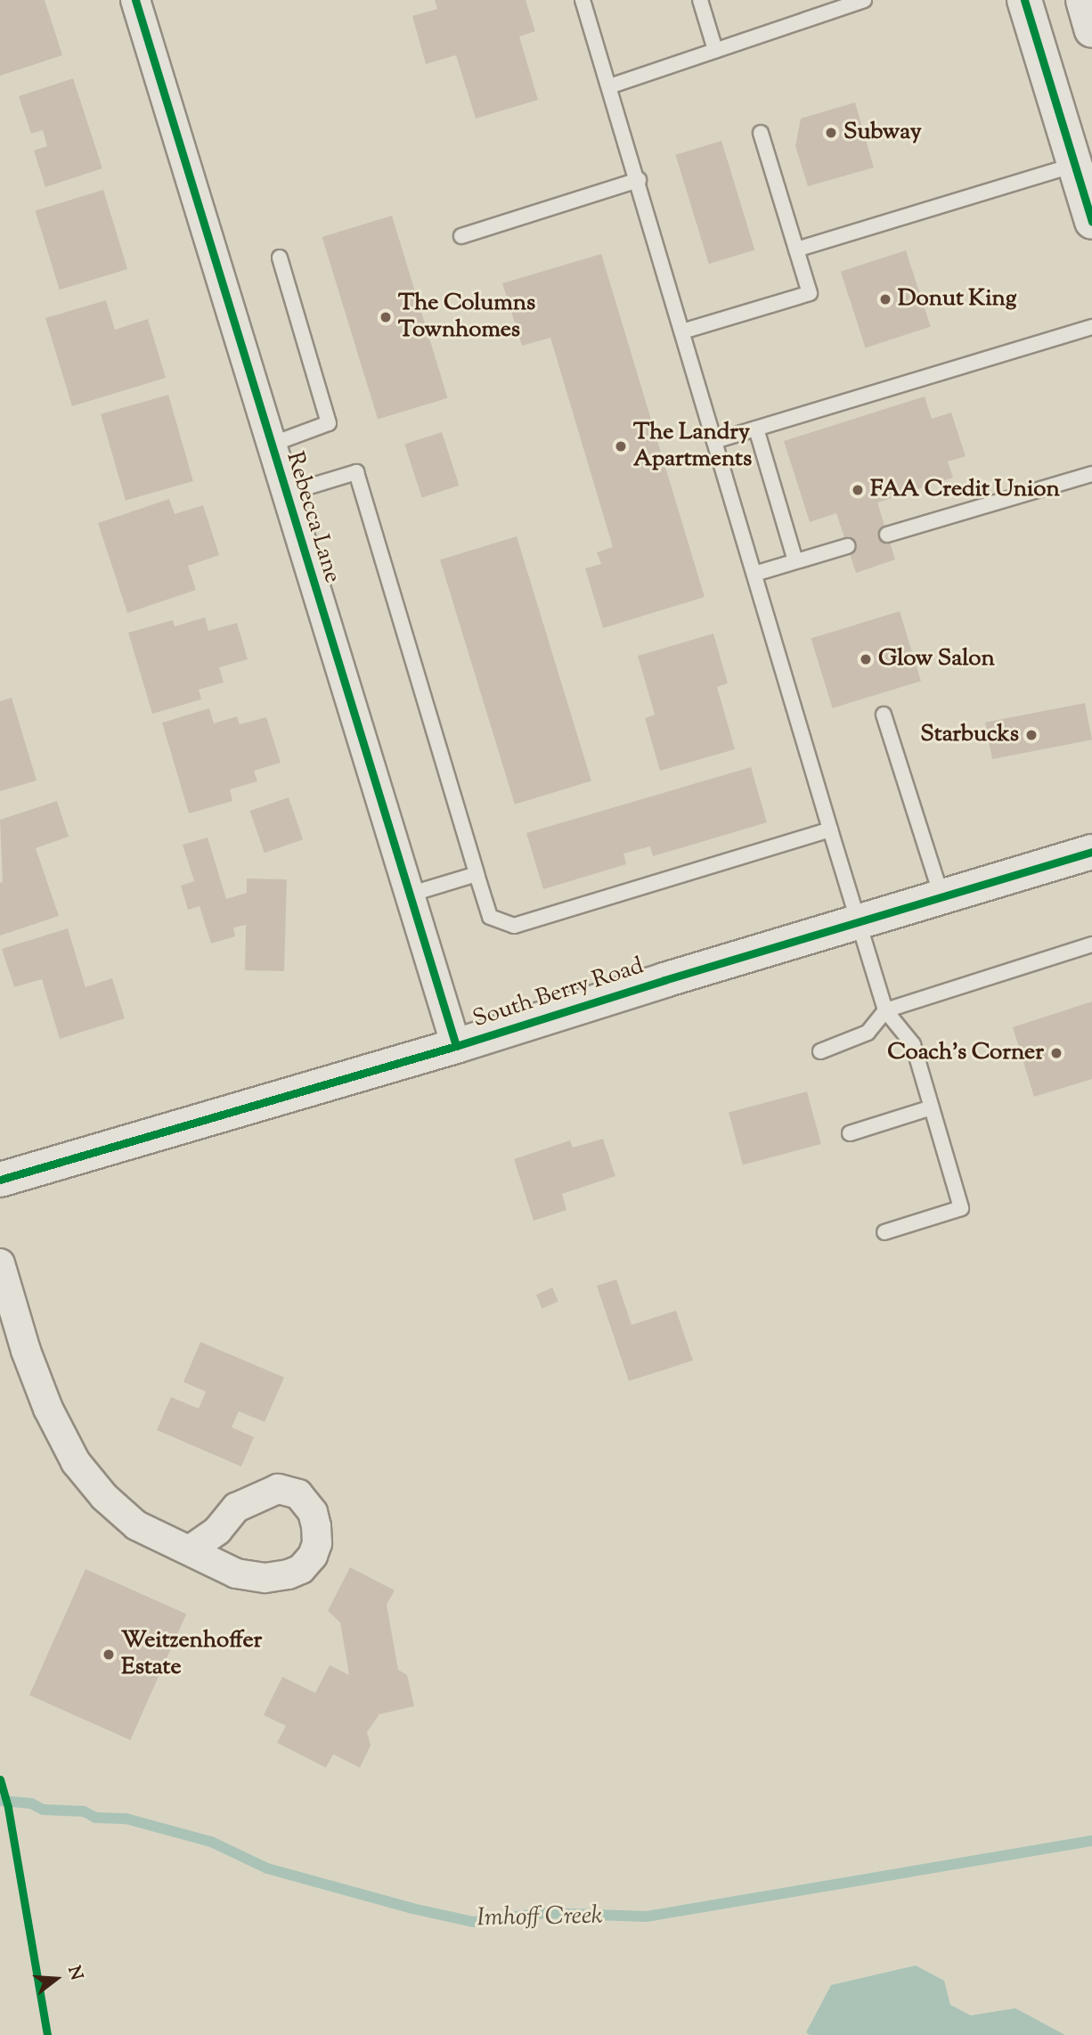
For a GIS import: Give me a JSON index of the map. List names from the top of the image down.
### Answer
{
  "streets": {
    "street": ["Rebecca Lane", "South Berry Road"]
  },
  "crossings": [
    ["Rebecca Lane", "South Berry Road"]
  ],
  "water": ["Imhoff Creek"],
  "places": [
    "Subway",
    "Donut King",
    "The Columns Townhomes",
    "The Landry Apartments",
    "FAA Credit Union",
    "Glow Salon",
    "Starbucks",
    "Coach's Corner",
    "Weitzenhoffer Estate"
  ],
  "north": "right"
}
